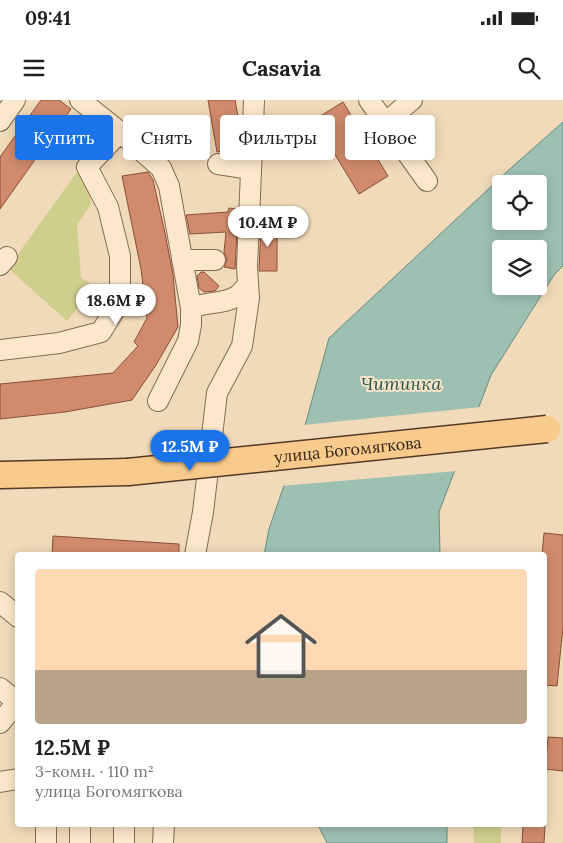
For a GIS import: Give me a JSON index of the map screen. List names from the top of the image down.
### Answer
{
  "streets": {
    "main road": ["улица Богомягкова"]
  },
  "water": ["Читинка"],
  "page": {
    "status": "09:41",
    "header": "Casavia",
    "chip": [
      "Купить",
      "Снять",
      "Фильтры",
      "Новое"
    ],
    "price": ["10.4M ₽", "18.6M ₽", "12.5M ₽"],
    "list": [
      {
        "name": "12.5M ₽",
        "note": "3-комн. · 110 m² · улица Богомягкова"
      }
    ]
  }
}
